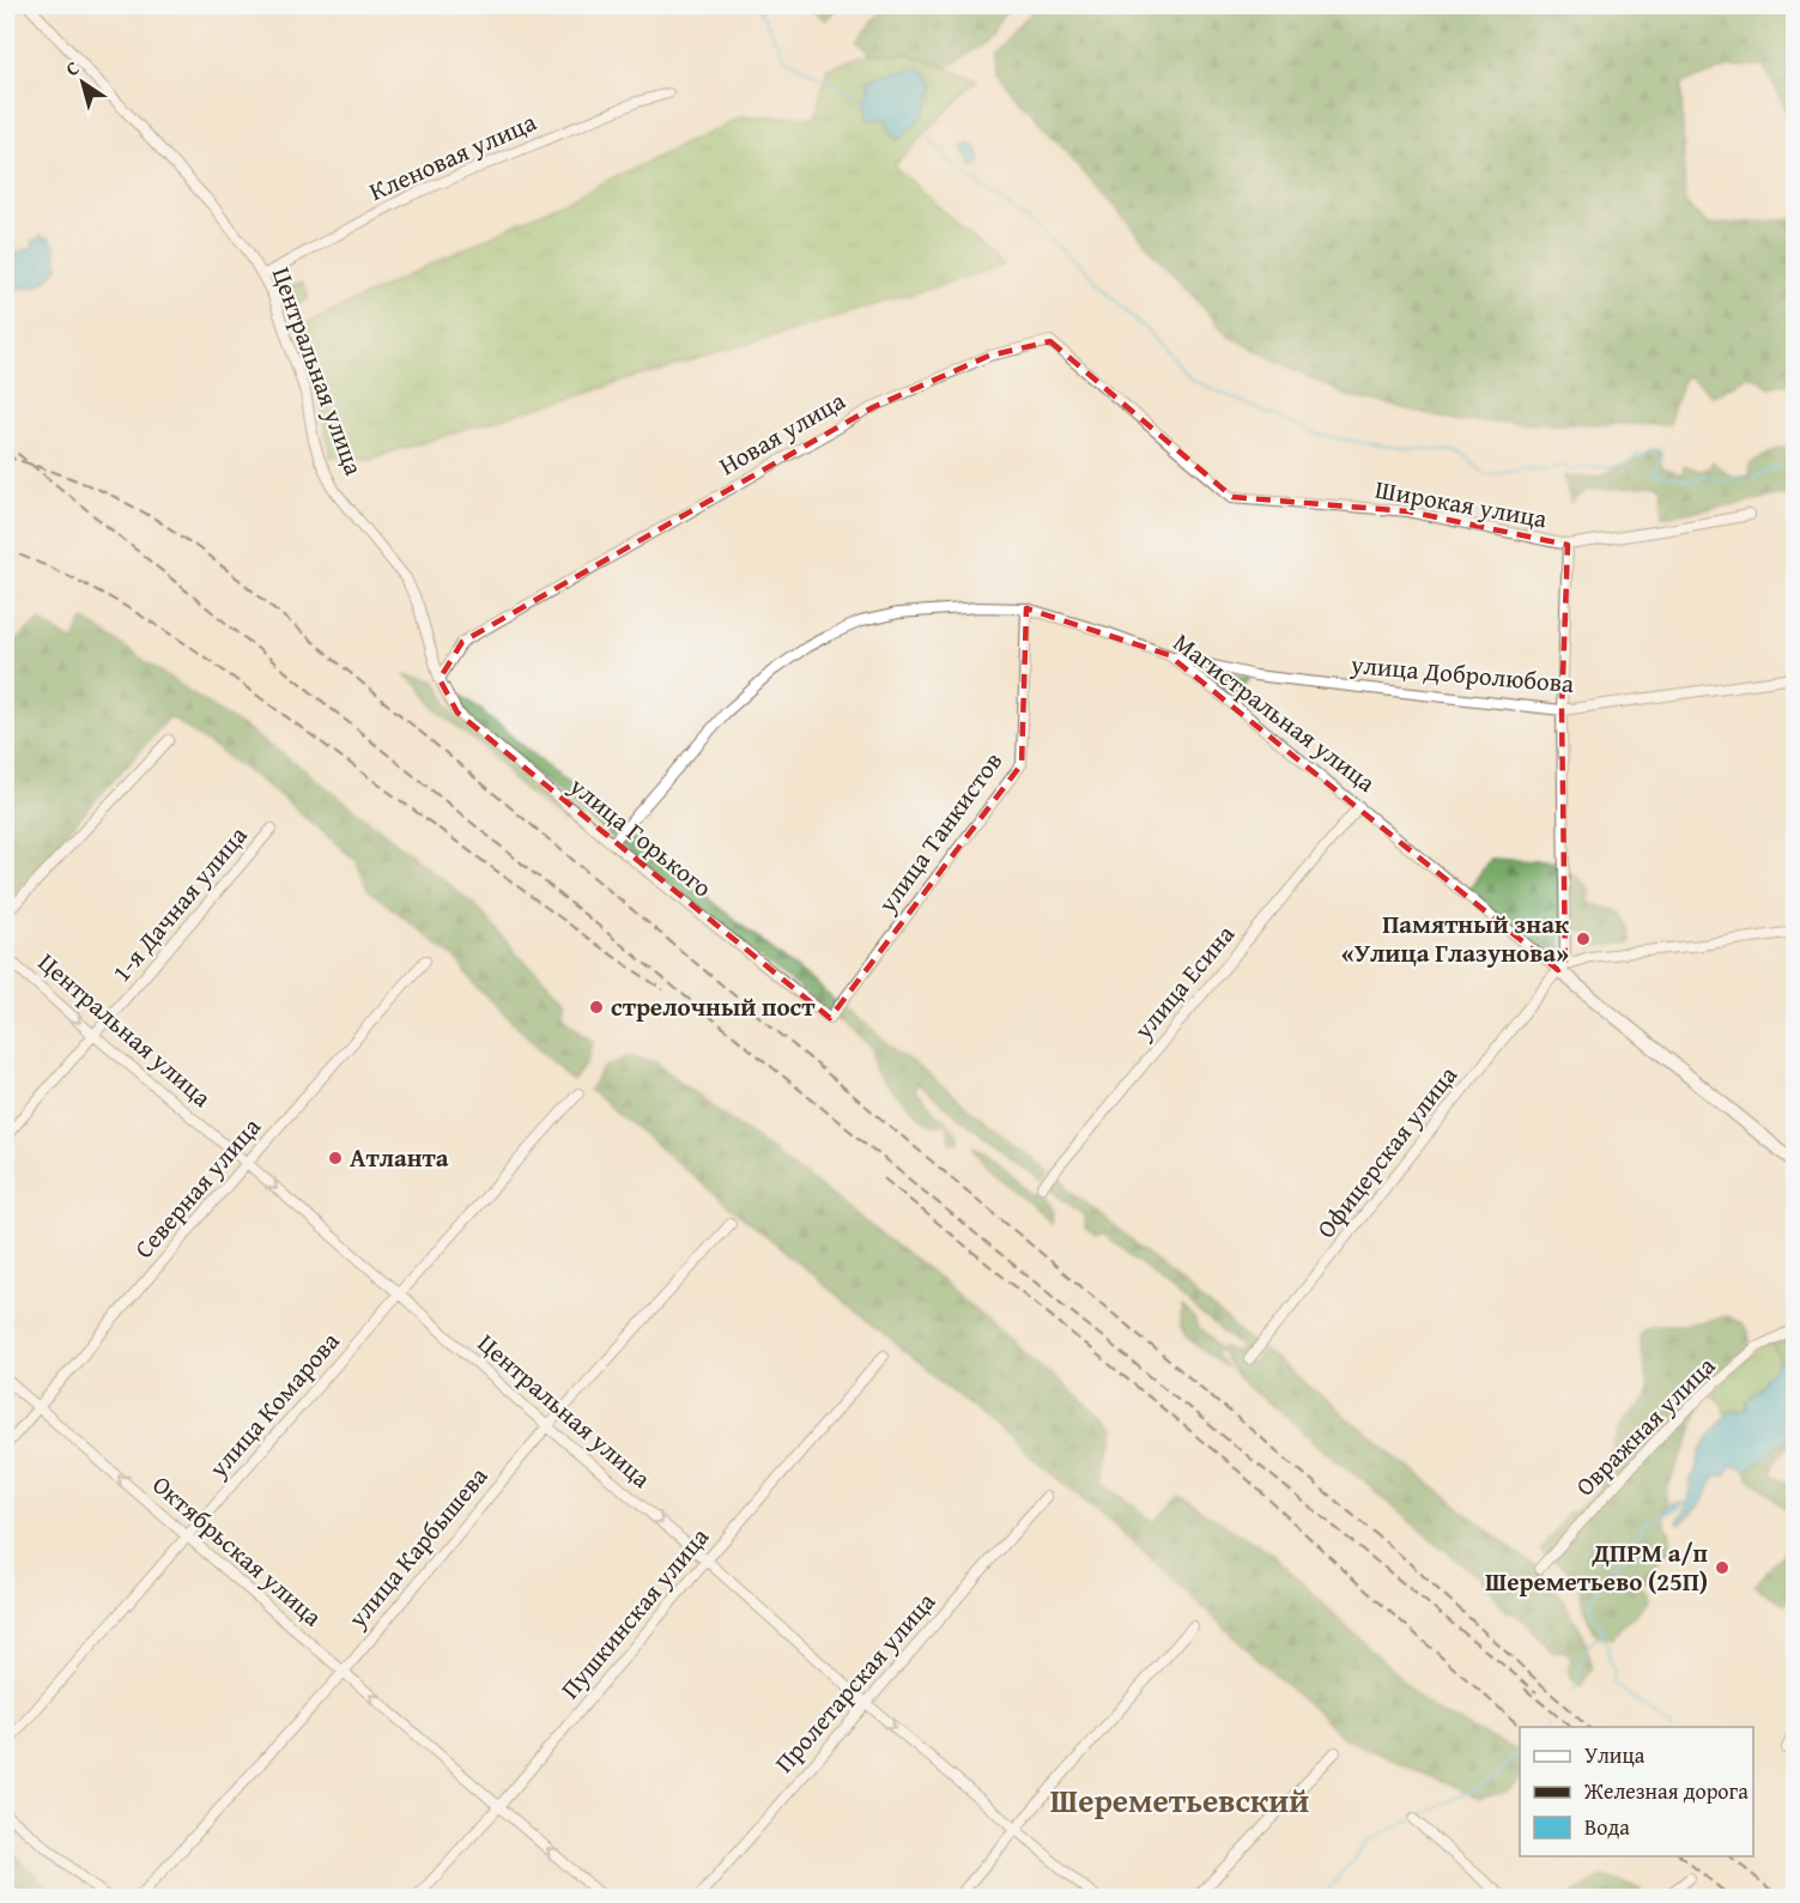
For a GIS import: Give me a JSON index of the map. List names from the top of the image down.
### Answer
{
  "streets": {
    "street": [
      "Кленовая улица",
      "Центральная улица",
      "Новая улица",
      "Широкая улица",
      "улица Добролюбова",
      "Магистральная улица",
      "улица Танкистов",
      "улица Горького",
      "1-я Дачная улица",
      "улица Есина",
      "Офицерская улица",
      "Северная улица",
      "улица Комарова",
      "Овражная улица",
      "улица Карбышева",
      "Октябрьская улица",
      "Пушкинская улица",
      "Пролетарская улица"
    ]
  },
  "crossings": [
    ["Кленовая улица", "Центральная улица"],
    ["Центральная улица", "Новая улица"],
    ["Центральная улица", "улица Горького"],
    ["Центральная улица", "1-я Дачная улица"],
    ["Центральная улица", "Северная улица"],
    ["Центральная улица", "улица Комарова"],
    ["Центральная улица", "улица Карбышева"],
    ["Центральная улица", "Пушкинская улица"],
    ["Центральная улица", "Пролетарская улица"],
    ["Новая улица", "Широкая улица"],
    ["Новая улица", "улица Горького"],
    ["Широкая улица", "улица Добролюбова"],
    ["Широкая улица", "Магистральная улица"],
    ["Широкая улица", "Офицерская улица"],
    ["улица Добролюбова", "Магистральная улица"],
    ["Магистральная улица", "улица Танкистов"],
    ["Магистральная улица", "улица Горького"],
    ["Магистральная улица", "улица Есина"],
    ["Магистральная улица", "Офицерская улица"],
    ["улица Танкистов", "улица Горького"],
    ["Северная улица", "Октябрьская улица"],
    ["улица Комарова", "Октябрьская улица"],
    ["улица Карбышева", "Октябрьская улица"],
    ["Октябрьская улица", "Пушкинская улица"]
  ],
  "one_way": ["Октябрьская улица"],
  "districts": ["Шереметьевский"],
  "places": [
    "Памятный знак «Улица Глазунова»",
    "стрелочный пост",
    "Атланта",
    "ДПРМ а/п Шереметьево (25П)"
  ],
  "legend": ["Улица", "Железная дорога", "Вода"],
  "north": "top left"
}
